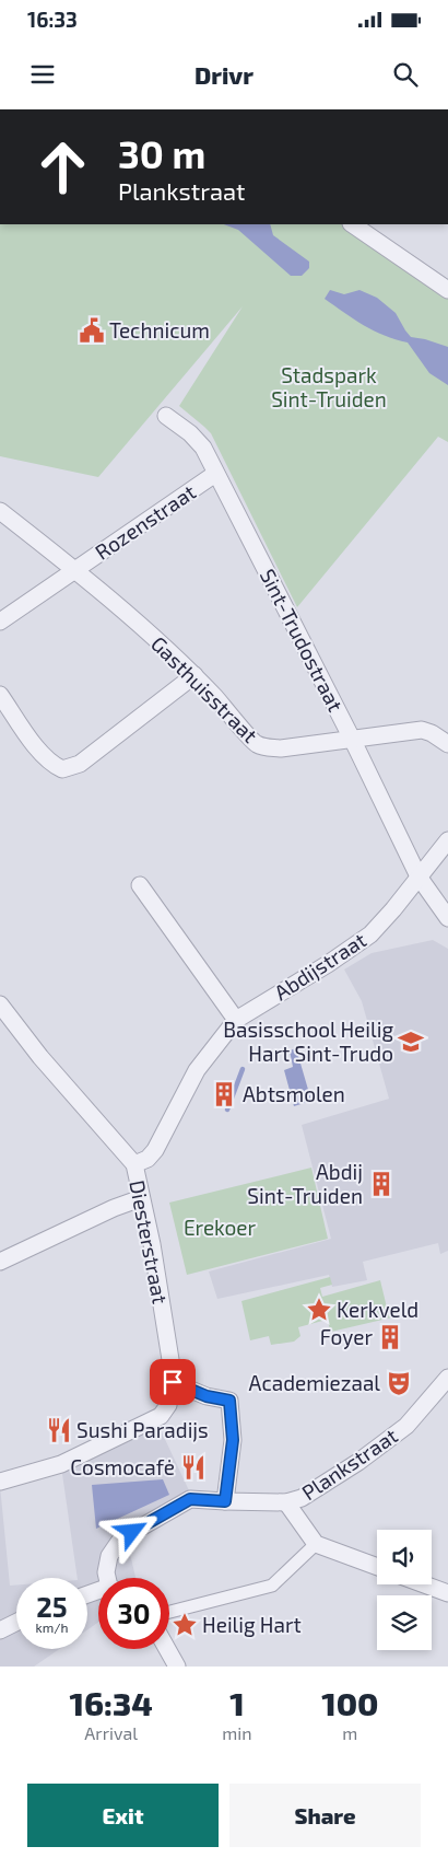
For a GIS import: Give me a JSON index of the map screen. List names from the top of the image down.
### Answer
{
  "streets": {
    "street": [
      "Rozenstraat",
      "Sint-Trudostraat",
      "Gasthuisstraat",
      "Abdijstraat",
      "Diesterstraat",
      "Plankstraat"
    ]
  },
  "crossings": [
    ["Rozenstraat", "Sint-Trudostraat"],
    ["Rozenstraat", "Gasthuisstraat"],
    ["Sint-Trudostraat", "Gasthuisstraat"],
    ["Sint-Trudostraat", "Abdijstraat"],
    ["Abdijstraat", "Diesterstraat"]
  ],
  "parks": ["Stadspark Sint-Truiden", "Erekoer"],
  "places": {
    "public building": ["Technicum"],
    "school or university": ["Basisschool Heilig Hart Sint-Trudo"],
    "building": ["Abtsmolen", "Abdij Sint-Truiden", "Foyer"],
    "place": ["Kerkveld", "Heilig Hart"],
    "theatre": ["Academiezaal"],
    "restaurant": ["Sushi Paradijs", "Cosmocafė"]
  },
  "page": {
    "status": "16:33",
    "header": "Drivr",
    "turn": ["30 m", "Plankstraat"],
    "speed": "25 km/h",
    "limit": "30",
    "eta": [
      "16:34",
      "Arrival",
      "1",
      "min",
      "100",
      "m"
    ],
    "buttons": ["Exit", "Share"]
  }
}
